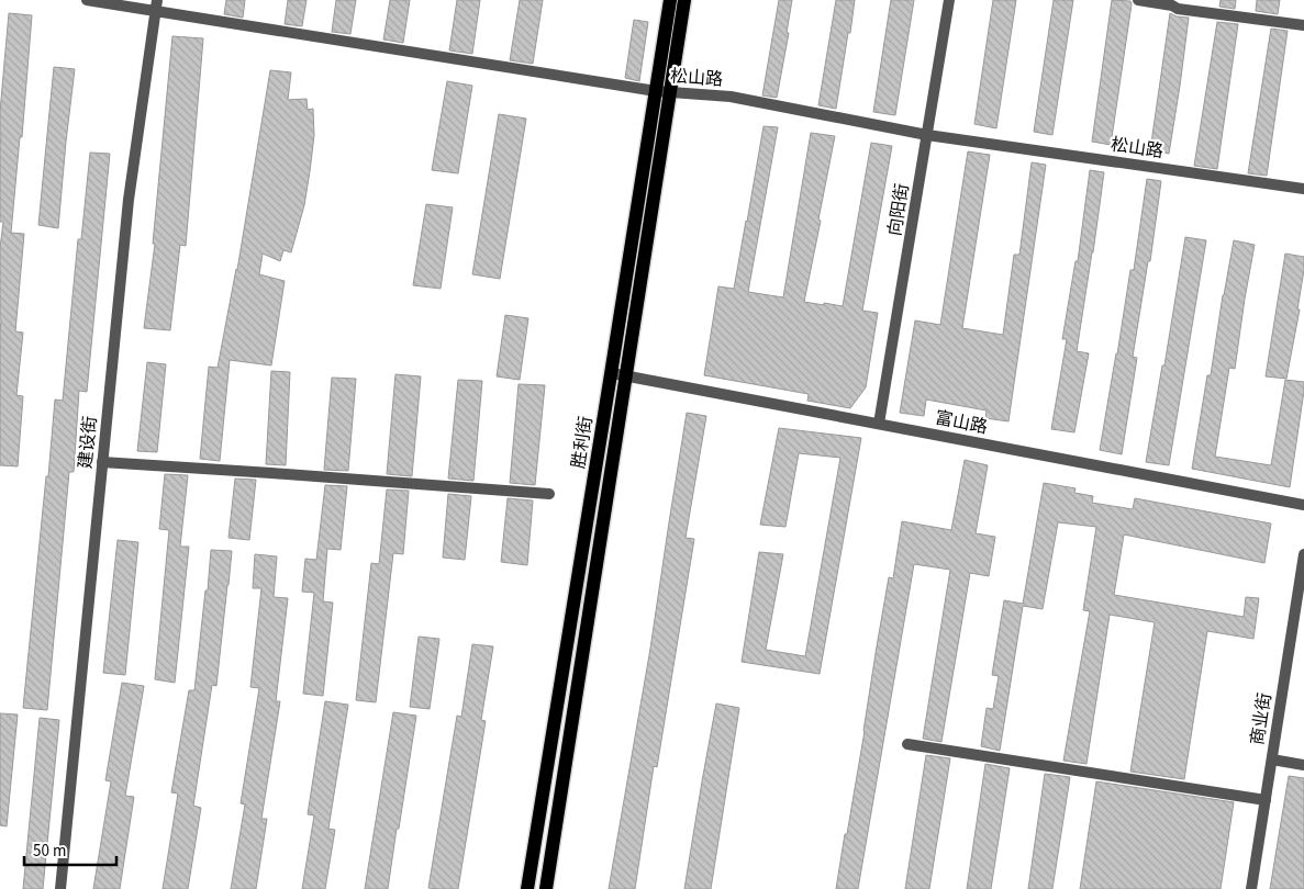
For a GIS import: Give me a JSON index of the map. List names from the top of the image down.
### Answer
{
  "streets": {
    "main road": ["胜利街"],
    "street": [
      "松山路",
      "向阳街",
      "富山路",
      "建设街",
      "商业街"
    ]
  },
  "crossings": [
    ["松山路", "向阳街"],
    ["松山路", "建设街"],
    ["松山路", "胜利街"],
    ["向阳街", "富山路"],
    ["富山路", "胜利街"]
  ],
  "scale_bar": "50 m"
}
